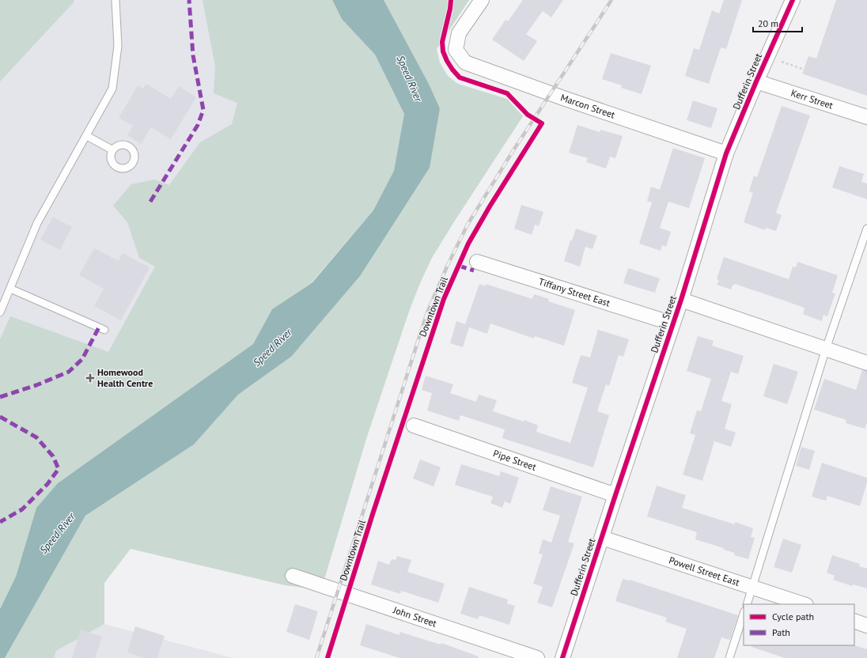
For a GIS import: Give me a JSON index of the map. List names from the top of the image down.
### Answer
{
  "streets": {
    "street": [
      "Dufferin Street",
      "Kerr Street",
      "Marcon Street",
      "Tiffany Street East",
      "Pipe Street",
      "Powell Street East",
      "John Street"
    ],
    "cycle path": ["Downtown Trail"]
  },
  "crossings": [
    ["Dufferin Street", "Kerr Street"],
    ["Dufferin Street", "Marcon Street"],
    ["Dufferin Street", "Tiffany Street East"],
    ["Dufferin Street", "Pipe Street"],
    ["Dufferin Street", "Powell Street East"]
  ],
  "water": ["Speed River"],
  "places": {
    "health": ["Homewood Health Centre"]
  },
  "legend": ["Cycle path", "Path"],
  "scale_bar": "20 m"
}
